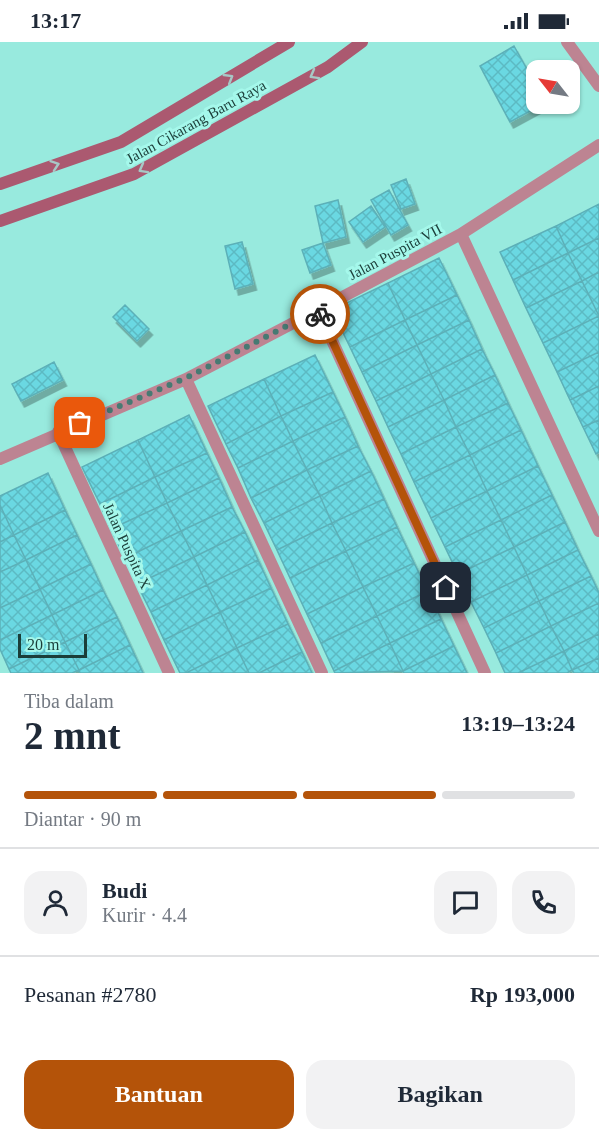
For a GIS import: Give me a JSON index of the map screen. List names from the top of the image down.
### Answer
{
  "streets": {
    "main road": ["Jalan Cikarang Baru Raya"],
    "street": ["Jalan Puspita VII", "Jalan Puspita X"]
  },
  "crossings": [
    ["Jalan Puspita VII", "Jalan Puspita X"]
  ],
  "scale_bar": "20 m",
  "north": "top left",
  "page": {
    "status": "13:17",
    "scale": "20 m",
    "heading": ["2 mnt", "Tiba dalam", "13:19–13:24"],
    "panel": [
      "Budi",
      "Kurir · 4.4",
      "Pesanan #2780",
      "Rp 193,000"
    ],
    "bar": "Diantar · 90 m",
    "buttons": ["Bantuan", "Bagikan"]
  }
}
